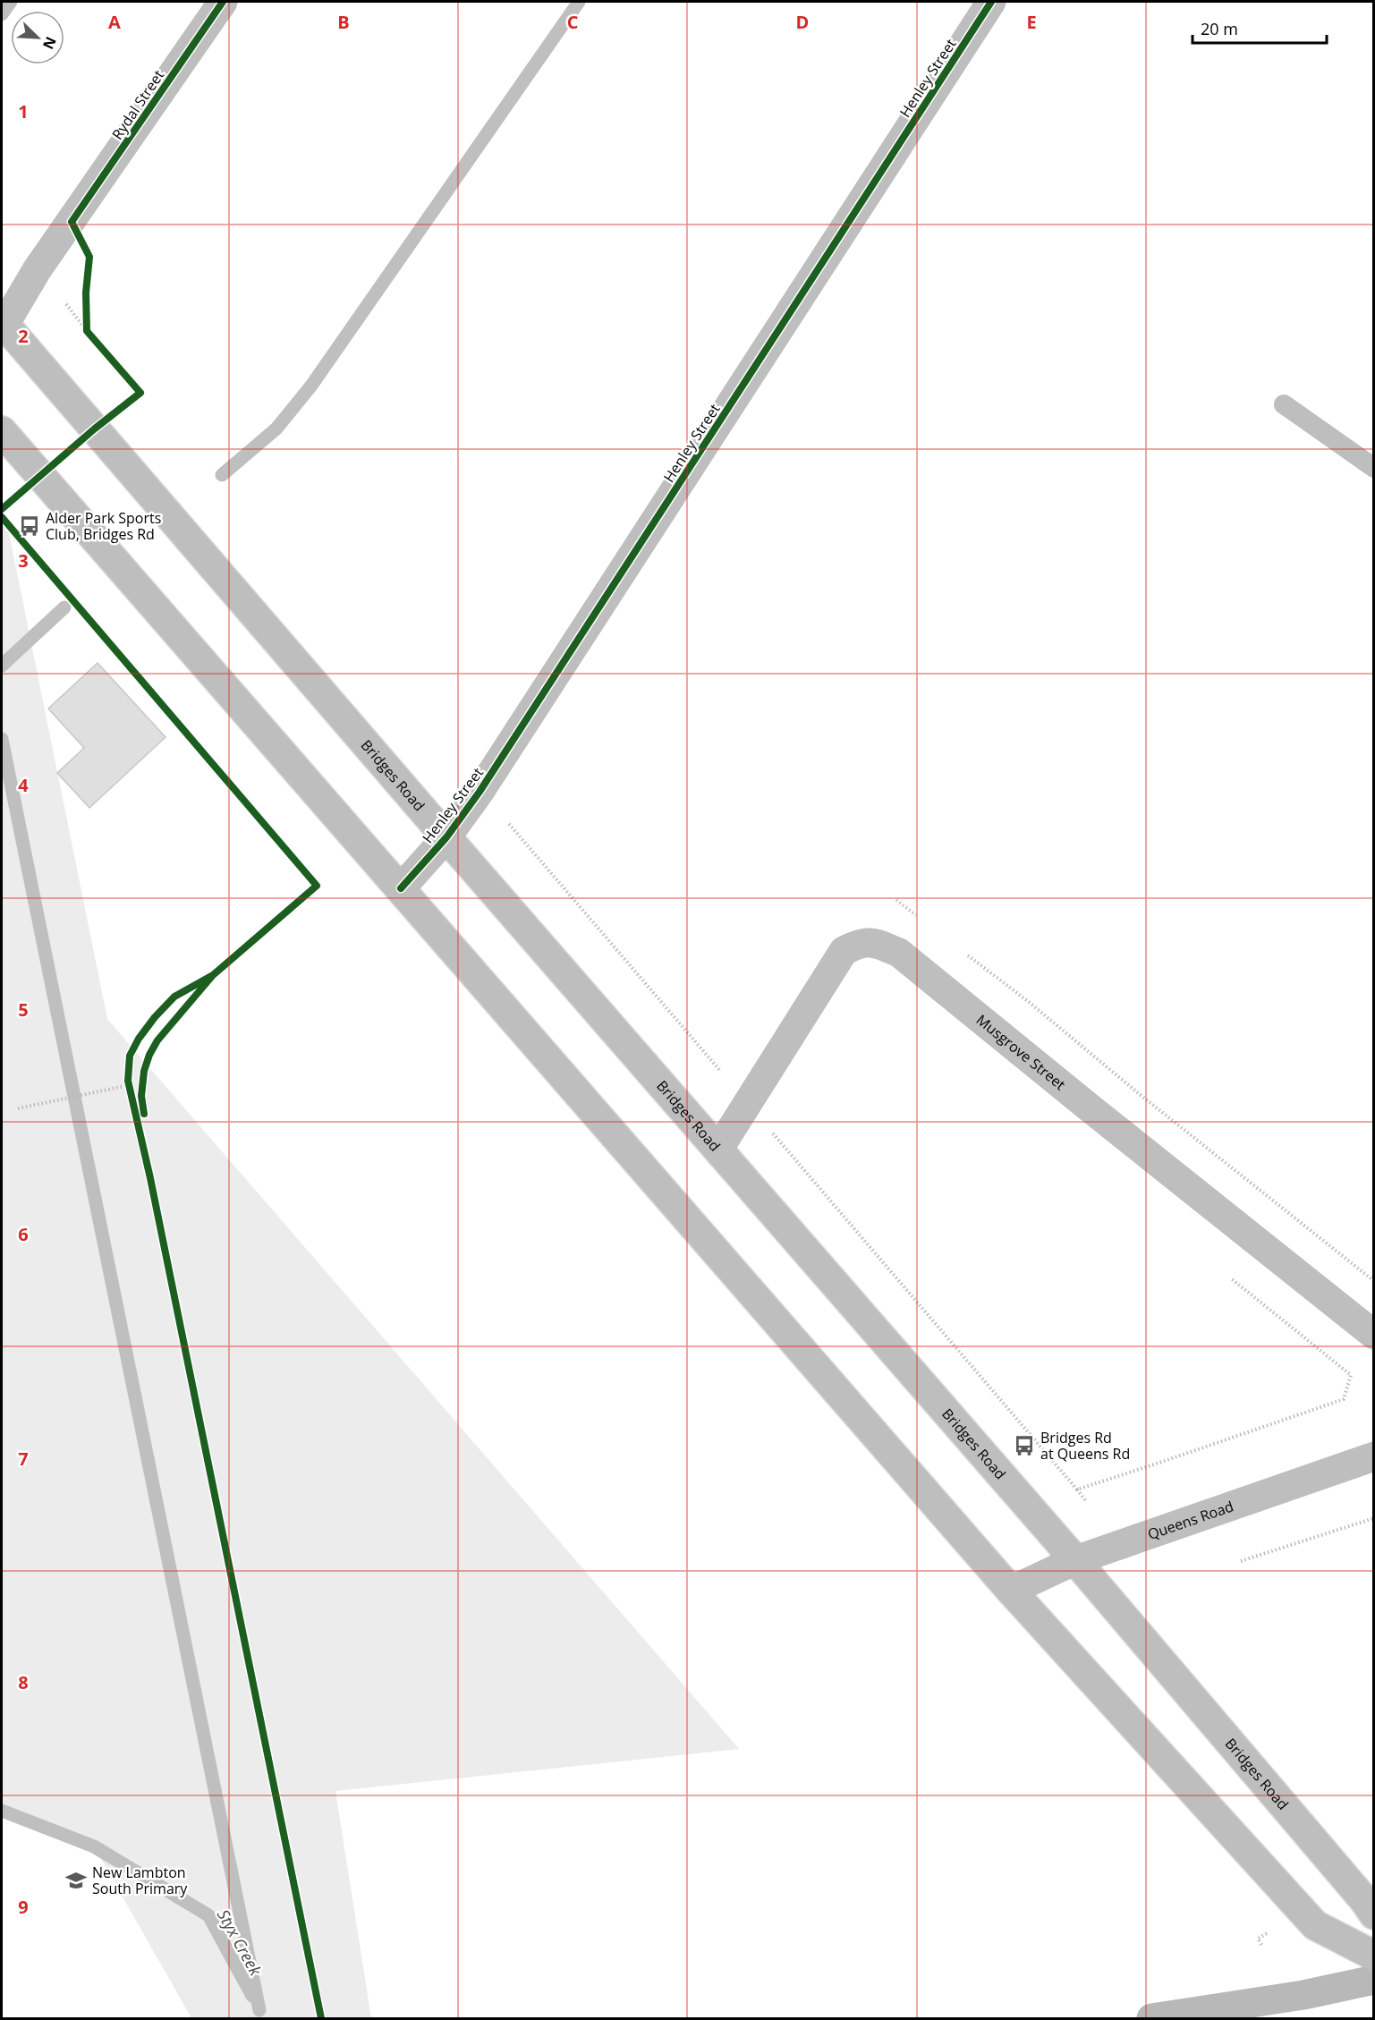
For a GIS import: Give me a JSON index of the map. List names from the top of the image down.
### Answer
{
  "streets": {
    "main road": [
      "Henley Street",
      "Rydal Street",
      "Bridges Road",
      "Musgrove Street",
      "Queens Road"
    ]
  },
  "crossings": [
    ["Henley Street", "Bridges Road"],
    ["Rydal Street", "Bridges Road"],
    ["Bridges Road", "Musgrove Street"],
    ["Bridges Road", "Queens Road"]
  ],
  "water": ["Styx Creek"],
  "places": {
    "bus stop": ["Alder Park Sports Club, Bridges Rd", "Bridges Rd at Queens Rd"],
    "school or university": ["New Lambton South Primary"]
  },
  "scale_bar": "20 m",
  "north": "bottom right",
  "grid": {
    "columns": [
      "A",
      "B",
      "C",
      "D",
      "E"
    ],
    "rows": [
      "1",
      "2",
      "3",
      "4",
      "5",
      "6",
      "7",
      "8",
      "9"
    ]
  }
}
